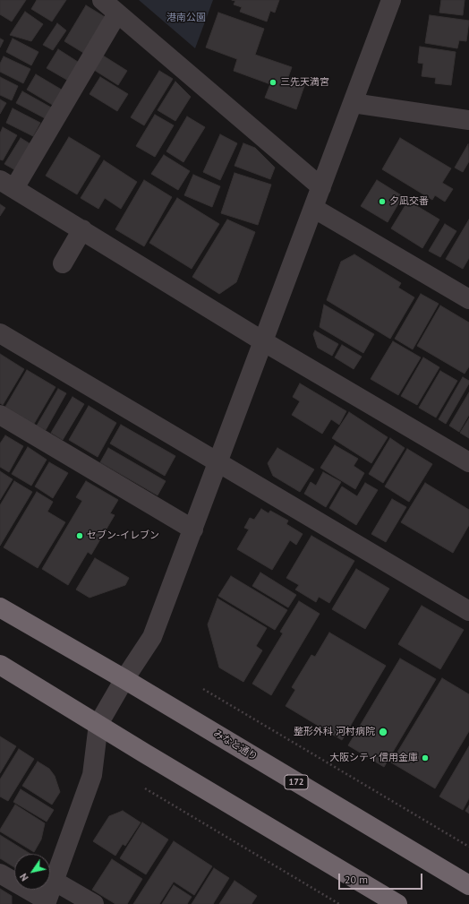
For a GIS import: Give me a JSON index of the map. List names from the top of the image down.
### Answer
{
  "streets": {
    "highway": ["みなと通り", "172"]
  },
  "parks": ["港南公園"],
  "places": [
    "三先天満宮",
    "夕凪交番",
    "セブン-イレブン",
    "整形外科 河村病院",
    "大阪シティ信用金庫"
  ],
  "scale_bar": "20 m",
  "north": "bottom left"
}
